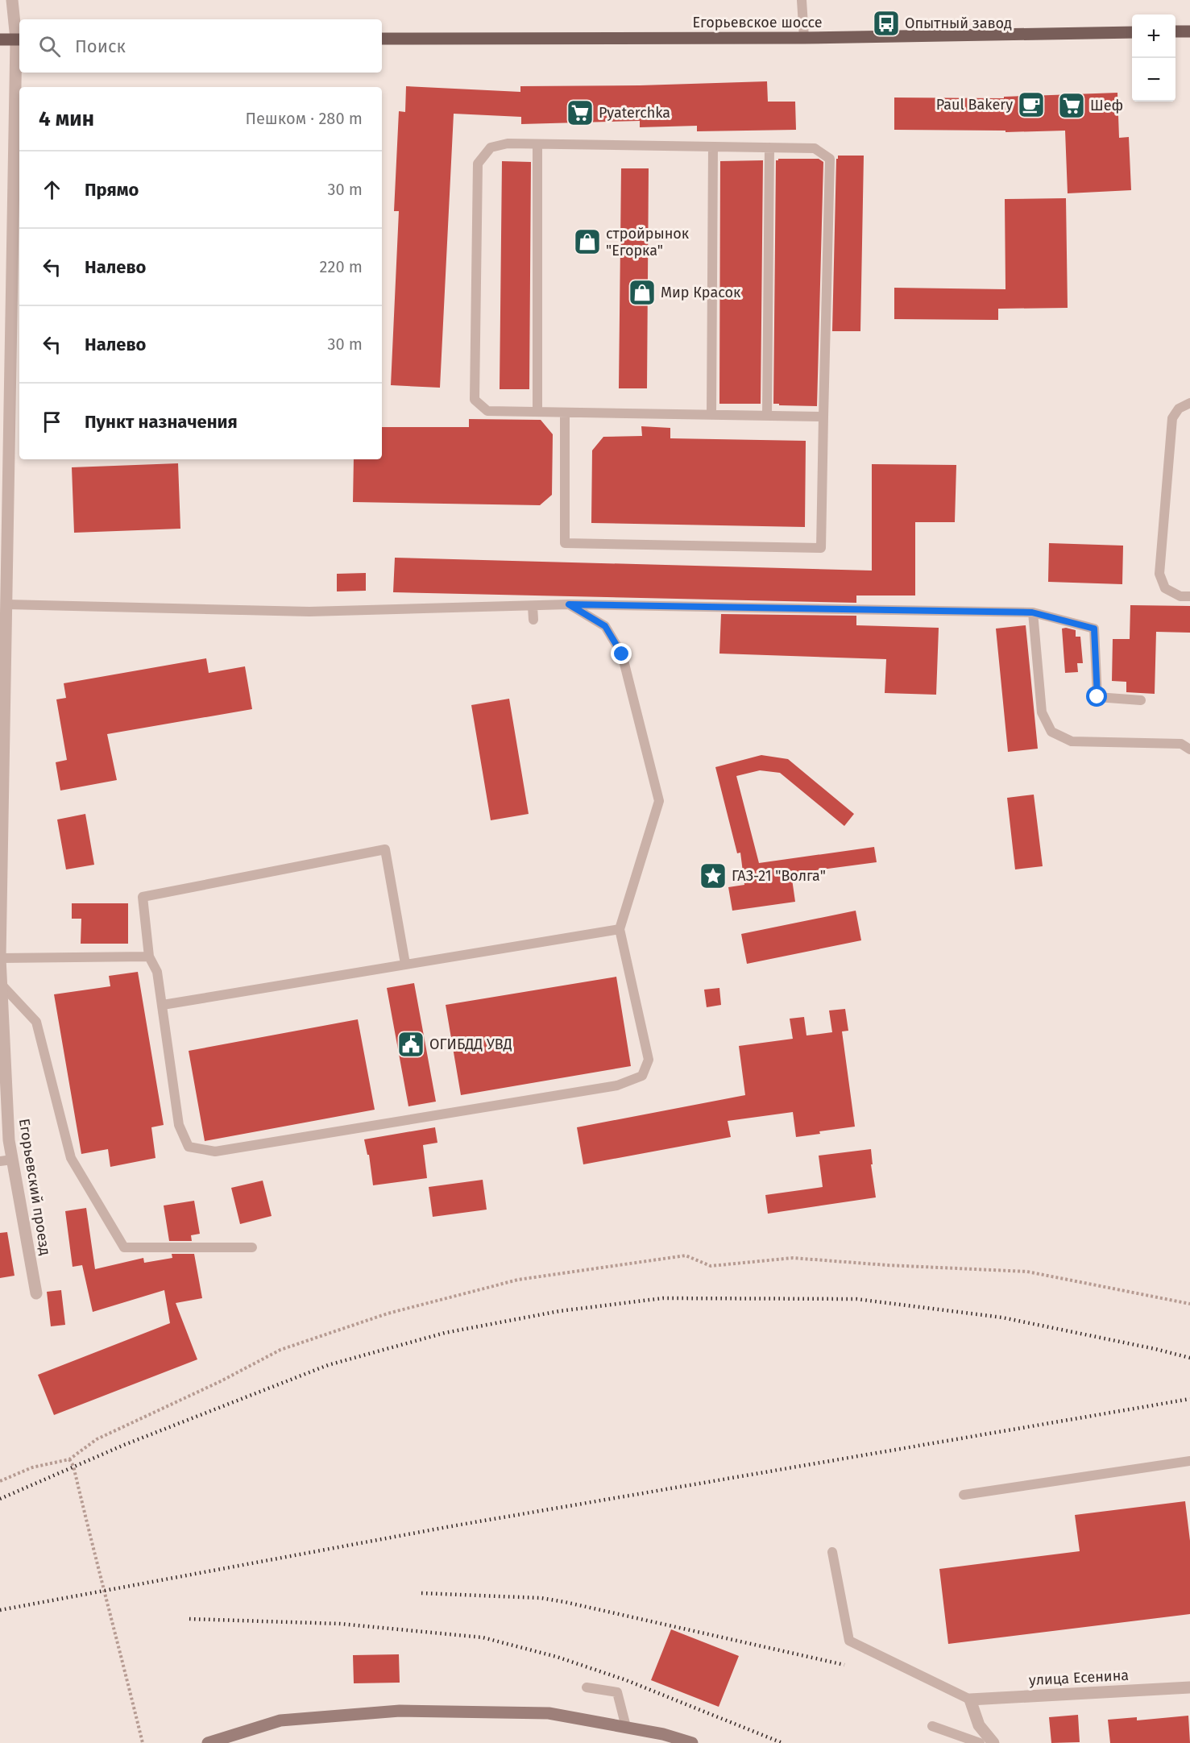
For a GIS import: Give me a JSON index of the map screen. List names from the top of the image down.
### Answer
{
  "streets": {
    "main road": ["Егорьевское шоссе"],
    "street": ["Егорьевский проезд", "улица Есенина"]
  },
  "places": {
    "bus stop": ["Опытный завод"],
    "cafe": ["Paul Bakery"],
    "supermarket": ["Шеф", "Pyaterchka"],
    "shop": ["стройрынок \"Егорка\"", "Мир Красок"],
    "place": ["ГАЗ-21 \"Волга\""],
    "public building": ["ОГИБДД УВД"]
  },
  "page": {
    "map_buttons": ["+", "−"],
    "search": "Поиск",
    "heading": ["4 мин", "Пешком · 280 m"],
    "list": [
      ["Прямо", "30 m"],
      ["Налево", "220 m"],
      ["Налево", "30 m"],
      "Пункт назначения"
    ]
  }
}
